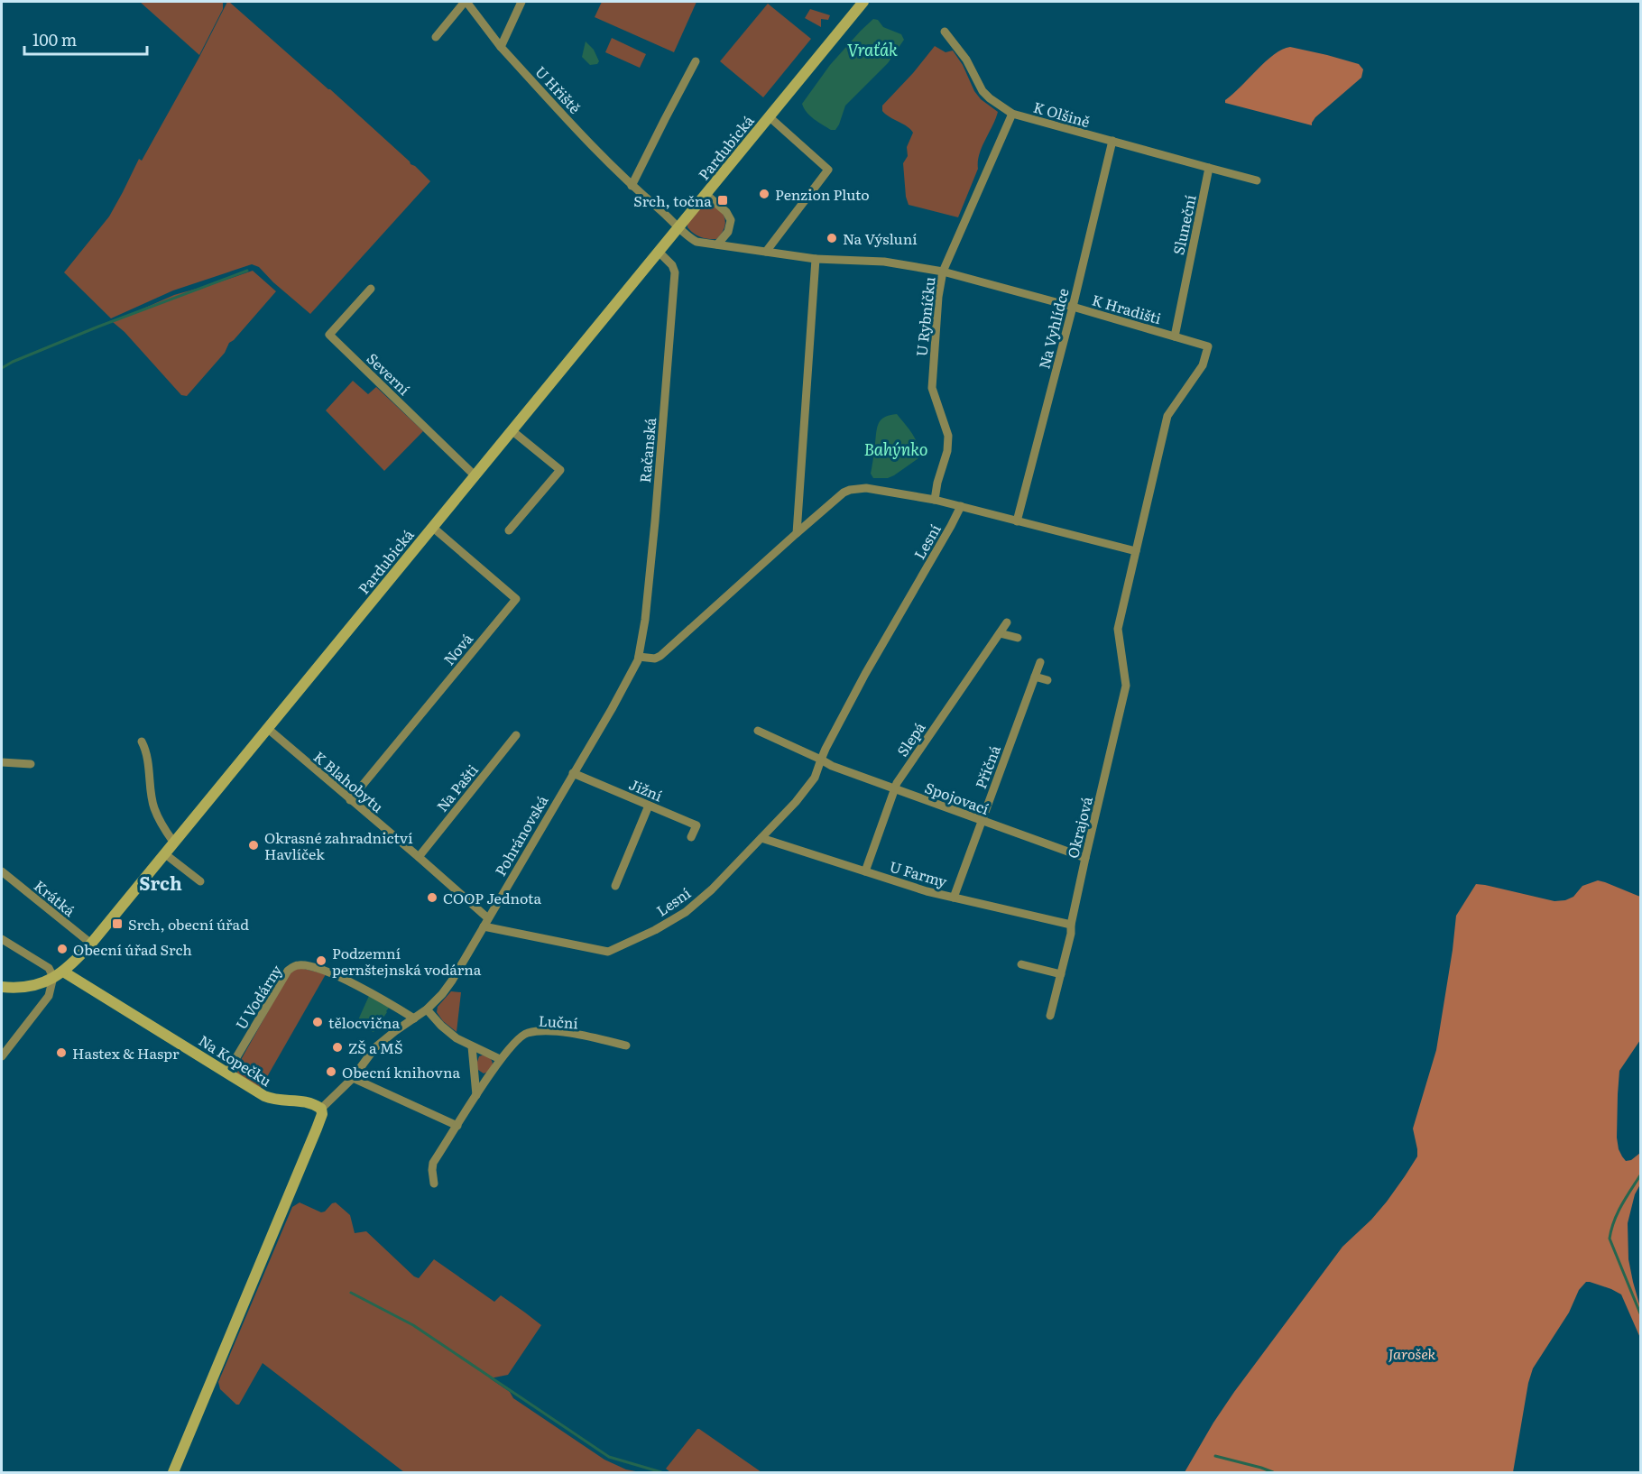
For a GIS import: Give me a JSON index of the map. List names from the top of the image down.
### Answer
{
  "streets": {
    "street": [
      "U Hřiště",
      "K Olšině",
      "Pardubická",
      "Sluneční",
      "K Hradišti",
      "U Rybníčku",
      "Na Vyhlídce",
      "Severní",
      "Račanská",
      "Lesní",
      "Nová",
      "Slepá",
      "Příčná",
      "K Blahobytu",
      "Na Pašti",
      "Jižní",
      "Spojovací",
      "Okrajová",
      "Pohránovská",
      "U Farmy",
      "Krátká",
      "U Vodárny",
      "Luční",
      "Na Kopečku"
    ]
  },
  "crossings": [
    ["U Hřiště", "Pardubická"],
    ["K Olšině", "Sluneční"],
    ["K Olšině", "U Rybníčku"],
    ["K Olšině", "Na Vyhlídce"],
    ["Pardubická", "Severní"],
    ["Pardubická", "Račanská"],
    ["Pardubická", "Nová"],
    ["Pardubická", "K Blahobytu"],
    ["Pardubická", "Krátká"],
    ["Pardubická", "Na Kopečku"],
    ["Sluneční", "K Hradišti"],
    ["K Hradišti", "U Rybníčku"],
    ["K Hradišti", "Na Vyhlídce"],
    ["K Hradišti", "Okrajová"],
    ["Račanská", "Pohránovská"],
    ["Lesní", "K Blahobytu"],
    ["Lesní", "Spojovací"],
    ["Lesní", "Pohránovská"],
    ["Lesní", "U Farmy"],
    ["Nová", "K Blahobytu"],
    ["Slepá", "Spojovací"],
    ["Slepá", "U Farmy"],
    ["Příčná", "Spojovací"],
    ["Příčná", "U Farmy"],
    ["K Blahobytu", "Na Pašti"],
    ["K Blahobytu", "Pohránovská"],
    ["Jižní", "Pohránovská"],
    ["Spojovací", "Okrajová"],
    ["Okrajová", "U Farmy"],
    ["Pohránovská", "U Vodárny"],
    ["Pohránovská", "Na Kopečku"],
    ["U Vodárny", "Na Kopečku"]
  ],
  "districts": ["Srch"],
  "water": ["Vraťák", "Bahýnko"],
  "parks": ["Jarošek"],
  "places": {
    "other": [
      "Penzion Pluto",
      "Na Výsluní",
      "Okrasné zahradnictví Havlíček",
      "COOP Jednota",
      "Obecní úřad Srch",
      "Podzemní pernštejnská vodárna",
      "tělocvična",
      "ZŠ a MŠ",
      "Hastex & Haspr",
      "Obecní knihovna"
    ],
    "transit": ["Srch, točna", "Srch, obecní úřad"]
  },
  "scale_bar": "100 m"
}
